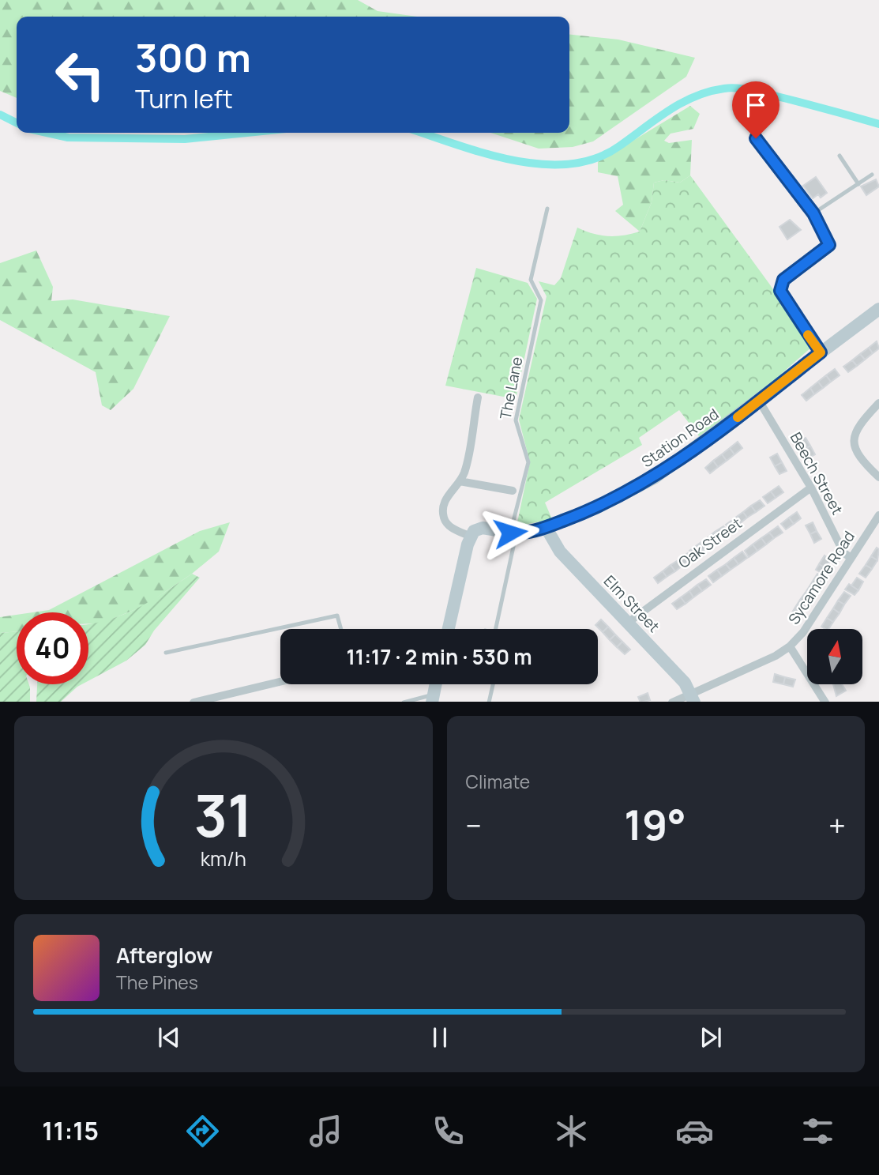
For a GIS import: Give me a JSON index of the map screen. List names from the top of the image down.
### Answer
{
  "streets": {
    "street": [
      "Station Road",
      "Beech Street",
      "Oak Street",
      "Sycamore Road",
      "Elm Street"
    ],
    "lane": ["The Lane"]
  },
  "crossings": [
    ["The Lane", "Station Road"],
    ["Station Road", "Beech Street"],
    ["Station Road", "Elm Street"],
    ["Beech Street", "Oak Street"],
    ["Beech Street", "Sycamore Road"],
    ["Oak Street", "Elm Street"],
    ["Sycamore Road", "Elm Street"]
  ],
  "north": "top",
  "page": {
    "turn": ["300 m", "Turn left"],
    "limit": "40",
    "trip": "11:17 · 2 min · 530 m",
    "tile": "Climate",
    "heat": ["−", "19°", "+"],
    "song": ["Afterglow", "The Pines"],
    "tabs": "11:15",
    "gauge": ["31", "km/h"]
  }
}
